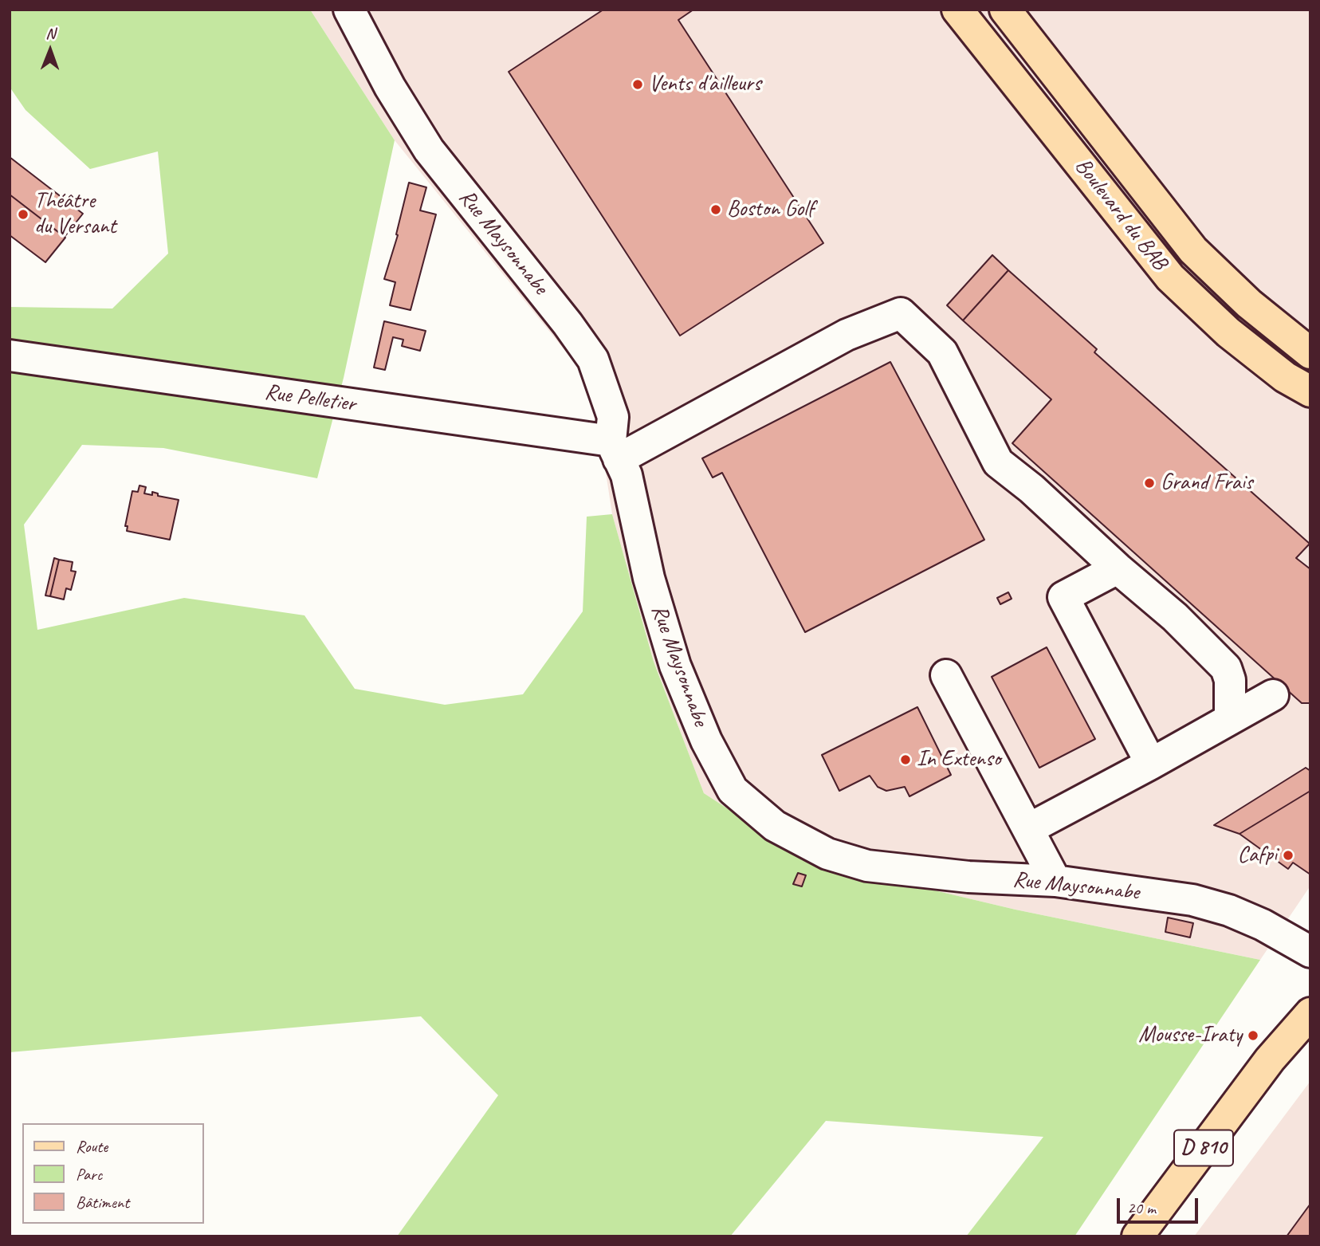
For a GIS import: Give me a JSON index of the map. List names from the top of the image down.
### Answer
{
  "streets": {
    "main road": ["Boulevard du BAB", "D 810"],
    "street": ["Rue Maysonnabe", "Rue Pelletier"]
  },
  "crossings": [
    ["Rue Maysonnabe", "Rue Pelletier"]
  ],
  "places": [
    "Vents d'ailleurs",
    "Boston Golf",
    "Théâtre du Versant",
    "Grand Frais",
    "In Extenso",
    "Cafpi",
    "Mousse-Iraty"
  ],
  "legend": ["Route", "Parc", "Bâtiment"],
  "scale_bar": "20 m",
  "north": "top"
}
